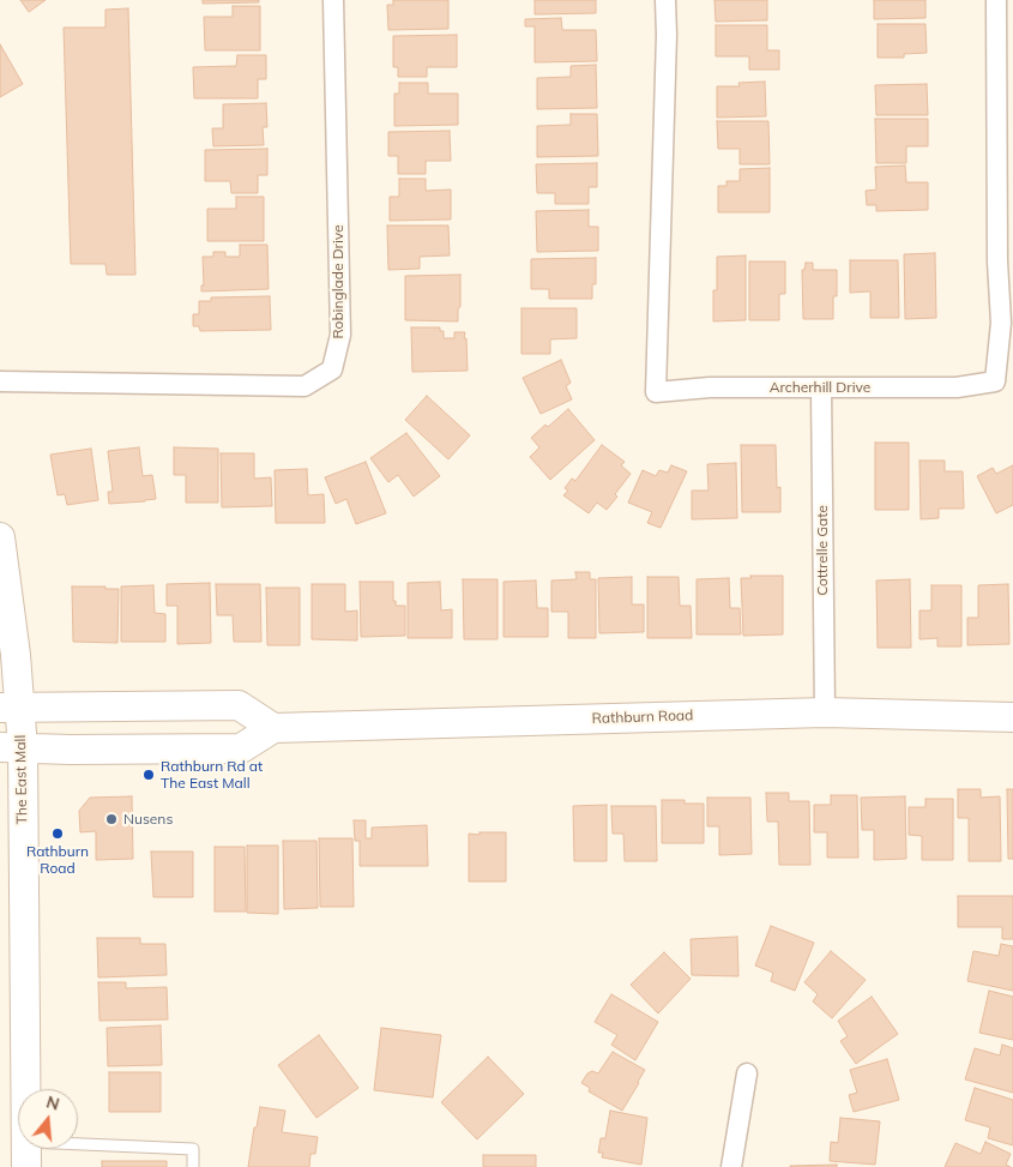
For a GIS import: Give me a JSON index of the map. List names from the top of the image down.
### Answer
{
  "streets": {
    "street": [
      "Robinglade Drive",
      "Archerhill Drive",
      "Cottrelle Gate",
      "Rathburn Road",
      "The East Mall"
    ]
  },
  "crossings": [
    ["Archerhill Drive", "Cottrelle Gate"],
    ["Cottrelle Gate", "Rathburn Road"]
  ],
  "places": ["Rathburn Rd at The East Mall", "Nusens", "Rathburn Road"],
  "north": "top"
}
